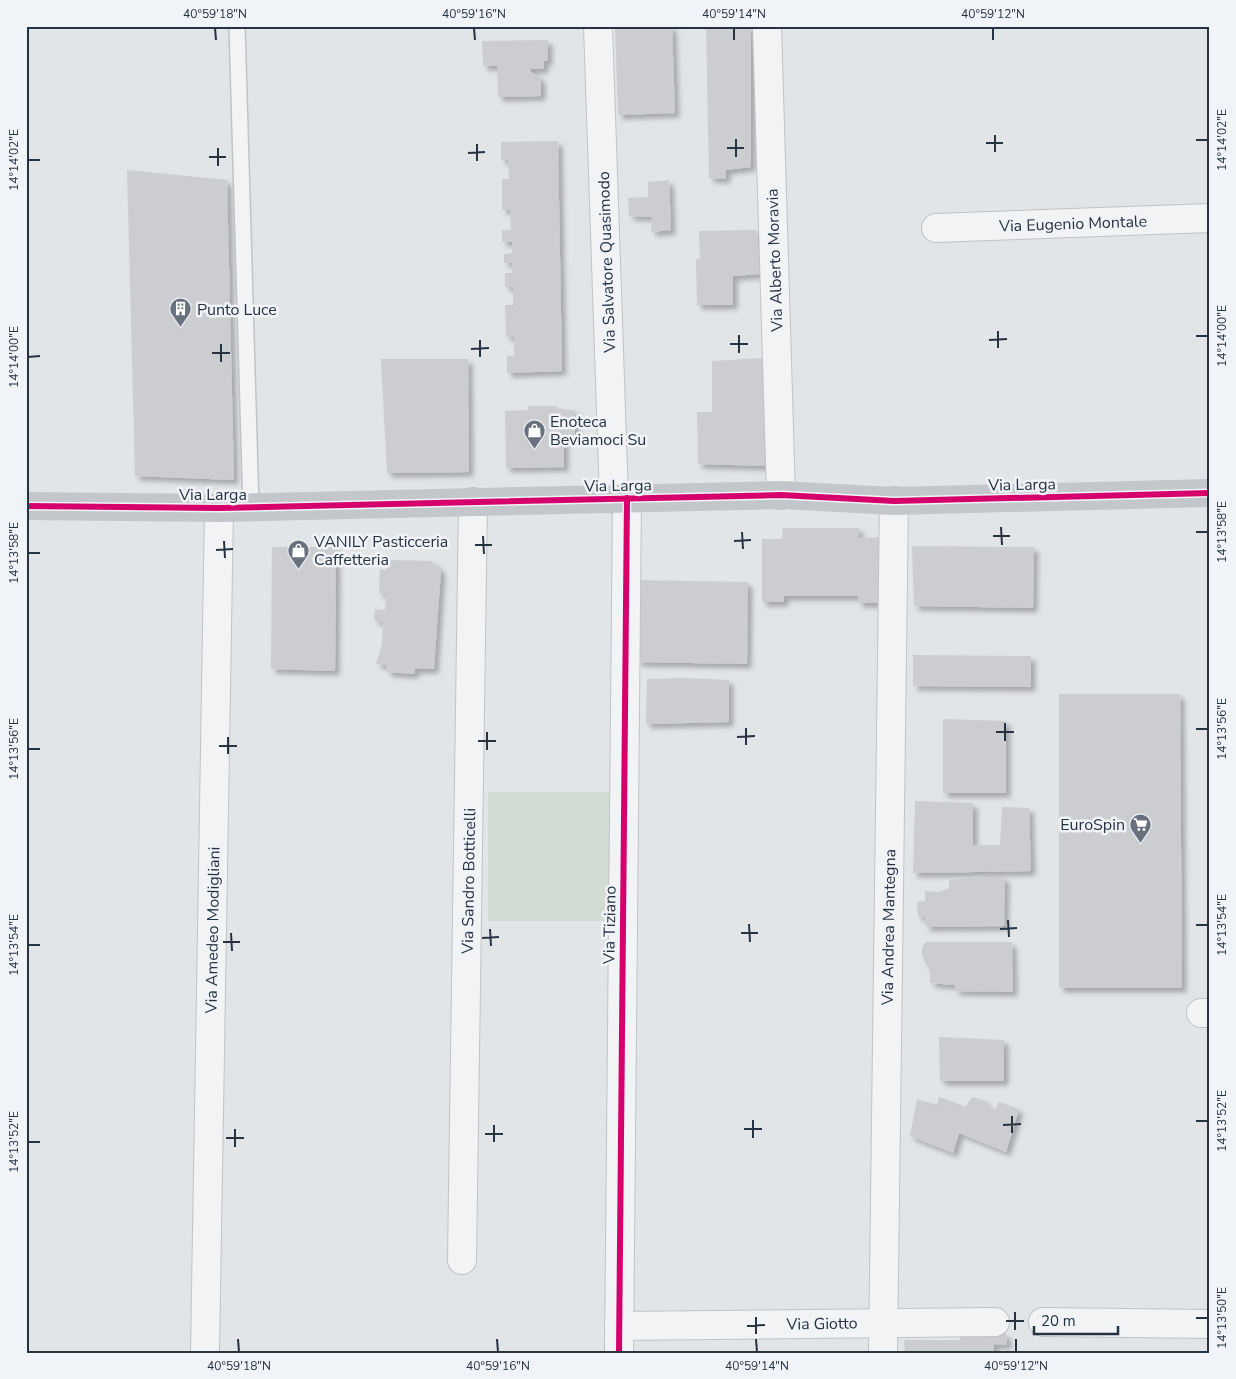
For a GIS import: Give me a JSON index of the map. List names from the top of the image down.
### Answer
{
  "streets": {
    "street": [
      "Via Eugenio Montale",
      "Via Alberto Moravia",
      "Via Salvatore Quasimodo",
      "Via Larga",
      "Via Sandro Botticelli",
      "Via Tiziano",
      "Via Andrea Mantegna",
      "Via Amedeo Modigliani",
      "Via Giotto"
    ]
  },
  "crossings": [
    ["Via Alberto Moravia", "Via Larga"],
    ["Via Salvatore Quasimodo", "Via Larga"],
    ["Via Salvatore Quasimodo", "Via Tiziano"],
    ["Via Larga", "Via Sandro Botticelli"],
    ["Via Larga", "Via Tiziano"],
    ["Via Larga", "Via Andrea Mantegna"],
    ["Via Larga", "Via Amedeo Modigliani"],
    ["Via Tiziano", "Via Giotto"],
    ["Via Andrea Mantegna", "Via Giotto"]
  ],
  "places": {
    "building": ["Punto Luce"],
    "shop": ["Enoteca Beviamoci Su", "VANILY Pasticceria Caffetteria"],
    "supermarket": ["EuroSpin"]
  },
  "scale_bar": "20 m",
  "coordinates": [
    "40°59'18\"N",
    "40°59'16\"N",
    "40°59'14\"N",
    "40°59'12\"N",
    "14°14'02\"E",
    "14°14'00\"E",
    "14°13'58\"E",
    "14°13'56\"E",
    "14°13'54\"E",
    "14°13'52\"E",
    "14°13'50\"E"
  ]
}
